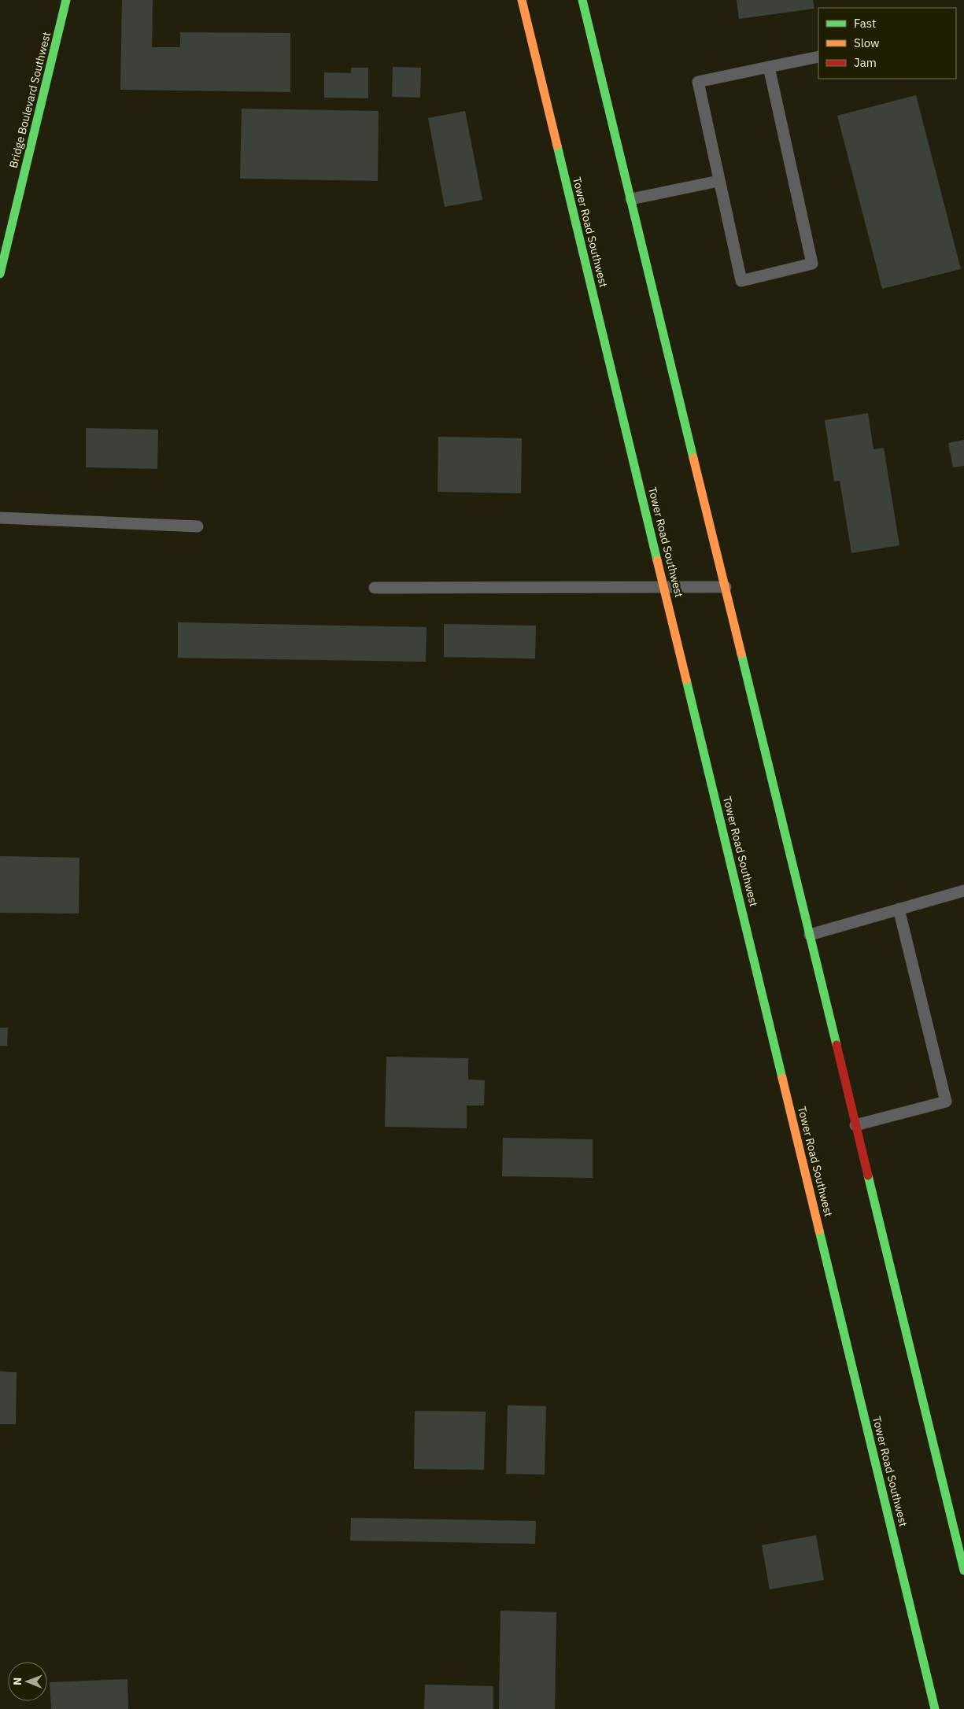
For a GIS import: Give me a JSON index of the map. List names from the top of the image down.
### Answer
{
  "streets": {
    "main road": ["Bridge Boulevard Southwest", "Tower Road Southwest"]
  },
  "legend": ["Fast", "Slow", "Jam"],
  "north": "left"
}
